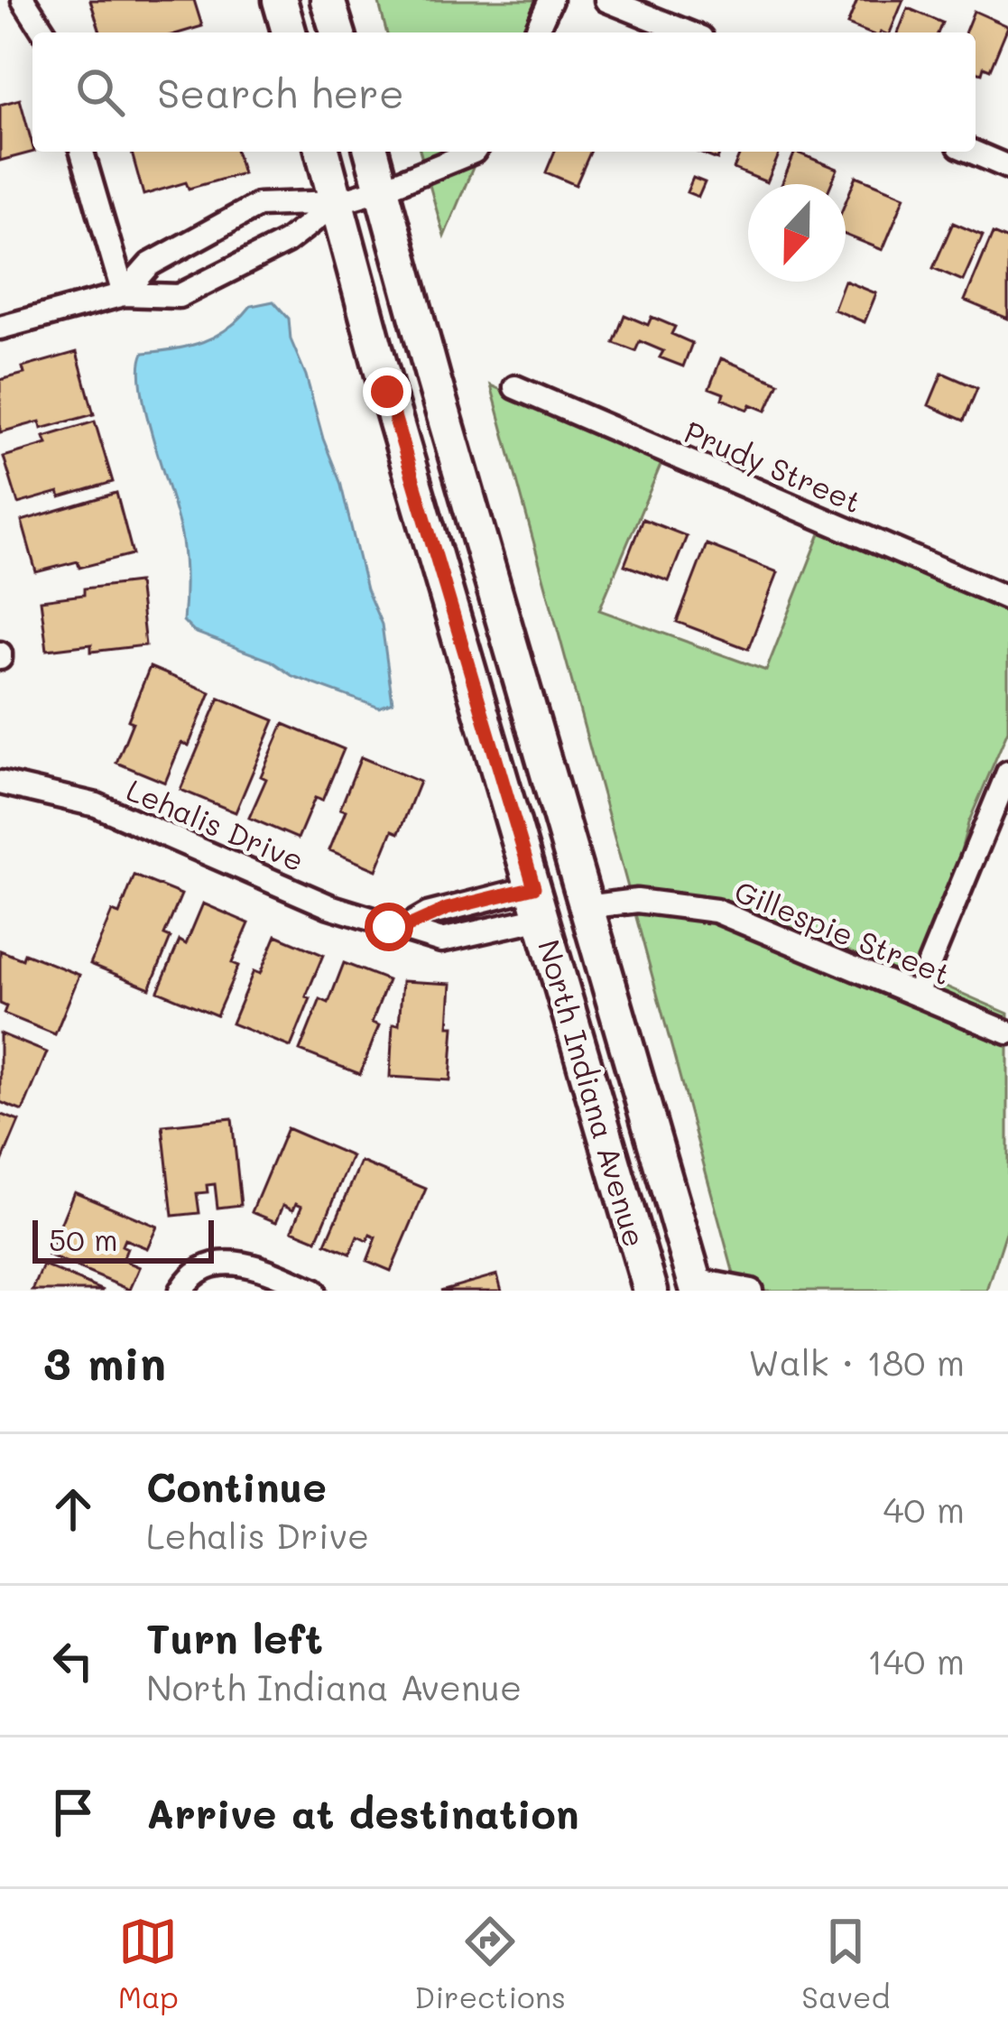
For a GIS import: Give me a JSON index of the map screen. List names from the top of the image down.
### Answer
{
  "streets": {
    "main road": ["North Indiana Avenue"],
    "street": ["Prudy Street", "Lehalis Drive", "Gillespie Street"]
  },
  "crossings": [
    ["Lehalis Drive", "North Indiana Avenue"],
    ["Gillespie Street", "North Indiana Avenue"]
  ],
  "scale_bar": "50 m",
  "north": "bottom",
  "page": {
    "search": "Search here",
    "scale": "50 m",
    "heading": ["3 min", "Walk · 180 m"],
    "list": [
      ["Continue", "Lehalis Drive", "40 m"],
      ["Turn left", "North Indiana Avenue", "140 m"],
      "Arrive at destination"
    ],
    "nav": ["Map", "Directions", "Saved"]
  }
}
